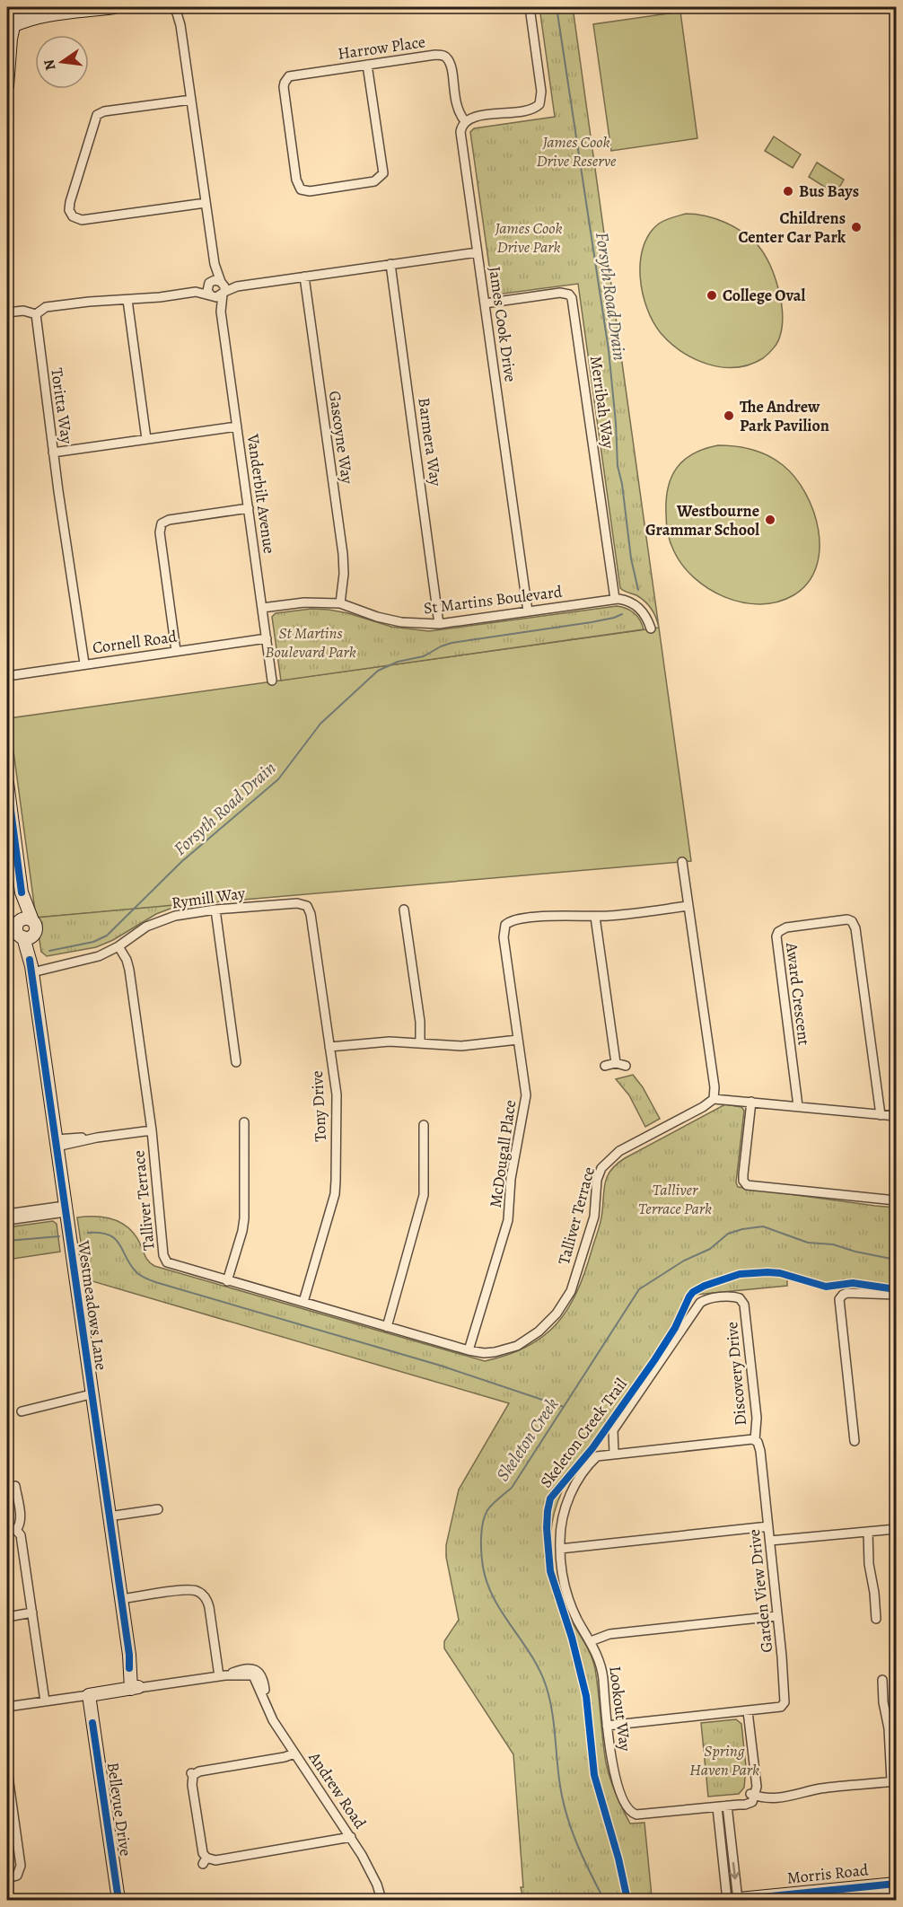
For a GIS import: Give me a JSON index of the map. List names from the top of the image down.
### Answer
{
  "streets": {
    "street": [
      "Harrow Place",
      "James Cook Drive",
      "Merribah Way",
      "Toritta Way",
      "Gascoyne Way",
      "Barmera Way",
      "Vanderbilt Avenue",
      "St Martins Boulevard",
      "Cornell Road",
      "Rymill Way",
      "Award Crescent",
      "Tony Drive",
      "McDougall Place",
      "Talliver Terrace",
      "Westmeadows Lane",
      "Discovery Drive",
      "Garden View Drive",
      "Lookout Way",
      "Andrew Road",
      "Bellevue Drive",
      "Morris Road"
    ],
    "cycle path": ["Skeleton Creek Trail"]
  },
  "crossings": [
    ["Harrow Place", "James Cook Drive"],
    ["James Cook Drive", "Merribah Way"],
    ["James Cook Drive", "St Martins Boulevard"],
    ["Merribah Way", "St Martins Boulevard"],
    ["Toritta Way", "Cornell Road"],
    ["Gascoyne Way", "St Martins Boulevard"],
    ["Barmera Way", "St Martins Boulevard"],
    ["Vanderbilt Avenue", "St Martins Boulevard"],
    ["Vanderbilt Avenue", "Cornell Road"],
    ["Rymill Way", "Tony Drive"],
    ["Rymill Way", "Westmeadows Lane"],
    ["Tony Drive", "Talliver Terrace"],
    ["McDougall Place", "Talliver Terrace"],
    ["Discovery Drive", "Garden View Drive"],
    ["Discovery Drive", "Lookout Way"],
    ["Garden View Drive", "Lookout Way"]
  ],
  "water": ["Forsyth Road Drain", "Skeleton Creek"],
  "parks": [
    "James Cook Drive Reserve",
    "James Cook Drive Park",
    "St Martins Boulevard Park",
    "Talliver Terrace Park",
    "Spring Haven Park"
  ],
  "places": [
    "Bus Bays",
    "Childrens Center Car Park",
    "College Oval",
    "The Andrew Park Pavilion",
    "Westbourne Grammar School"
  ],
  "north": "left"
}
